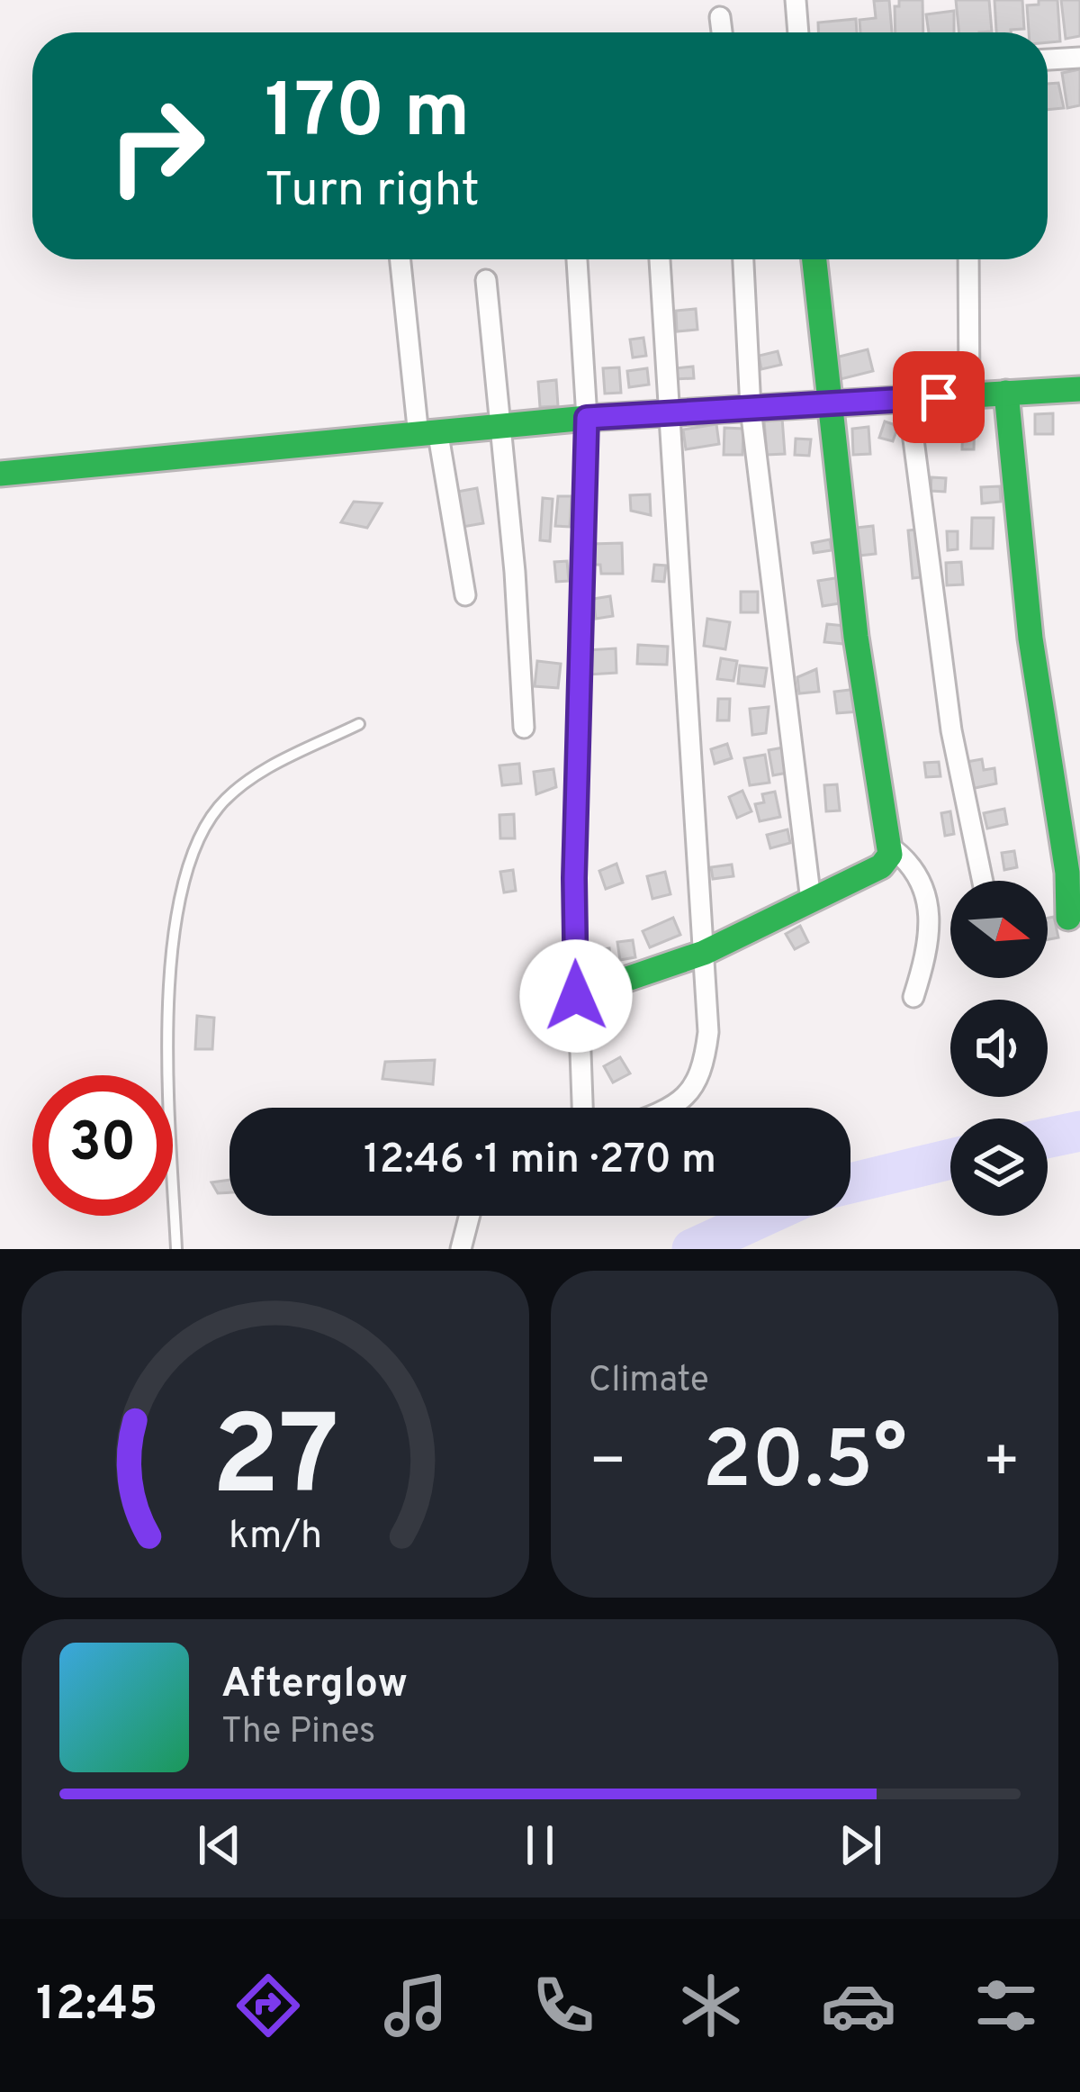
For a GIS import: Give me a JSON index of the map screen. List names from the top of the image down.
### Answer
{
  "north": "right",
  "page": {
    "turn": ["170 m", "Turn right"],
    "limit": "30",
    "trip": "12:46 · 1 min · 270 m",
    "tile": "Climate",
    "heat": ["−", "20.5°", "+"],
    "song": ["Afterglow", "The Pines"],
    "tabs": "12:45",
    "gauge": ["27", "km/h"]
  }
}
